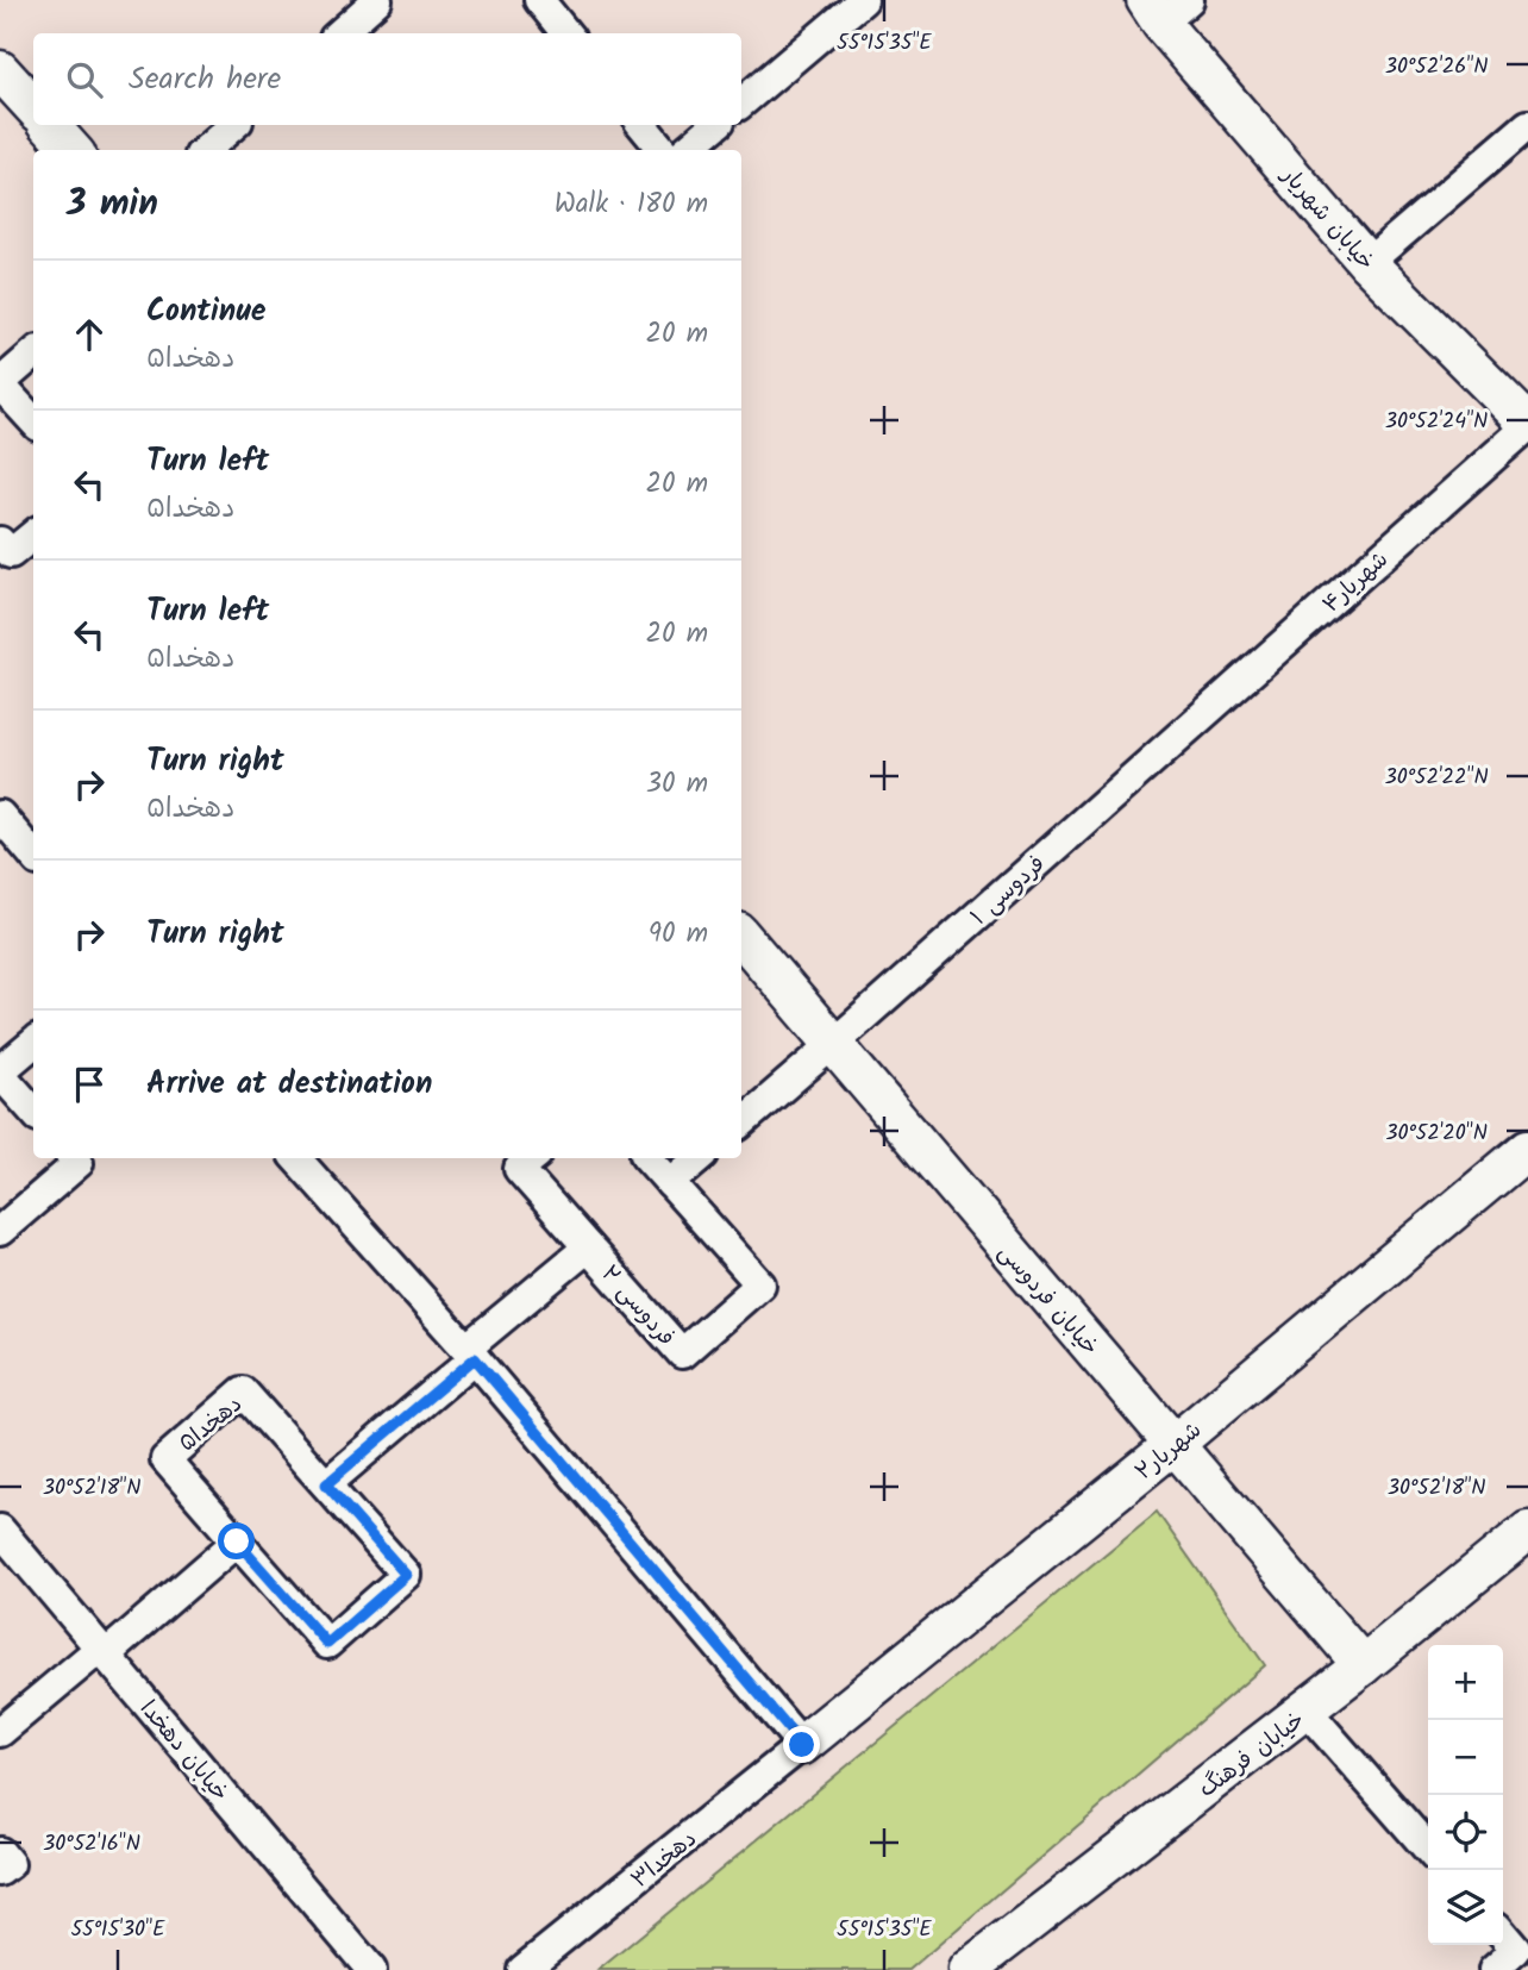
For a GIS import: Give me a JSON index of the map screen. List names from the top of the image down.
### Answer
{
  "streets": {
    "street": [
      "خیابان شهریار",
      "شهریار۴",
      "فردوسی ۱",
      "خیابان فردوسی",
      "فردوسی ۲",
      "دهخدا۵",
      "شهریار۲",
      "خیابان دهخدا",
      "خیابان فرهنگ",
      "دهخدا۳"
    ]
  },
  "crossings": [
    ["خیابان شهریار", "شهریار۴"],
    ["شهریار۴", "فردوسی ۱"],
    ["فردوسی ۱", "خیابان فردوسی"],
    ["خیابان فردوسی", "شهریار۲"],
    ["خیابان فردوسی", "خیابان فرهنگ"],
    ["شهریار۲", "دهخدا۳"]
  ],
  "page": {
    "search": "Search here",
    "heading": ["3 min", "Walk · 180 m"],
    "list": [
      ["Continue", "دهخدا۵", "20 m"],
      ["Turn left", "دهخدا۵", "20 m"],
      ["Turn left", "دهخدا۵", "20 m"],
      ["Turn right", "دهخدا۵", "30 m"],
      ["Turn right", "90 m"],
      "Arrive at destination"
    ],
    "map_buttons": ["+", "−"]
  },
  "coordinates": [
    "55°15'35\"E",
    "30°52'26\"N",
    "30°52'24\"N",
    "30°52'22\"N",
    "30°52'20\"N",
    "30°52'18\"N",
    "30°52'16\"N",
    "55°15'30\"E"
  ]
}
